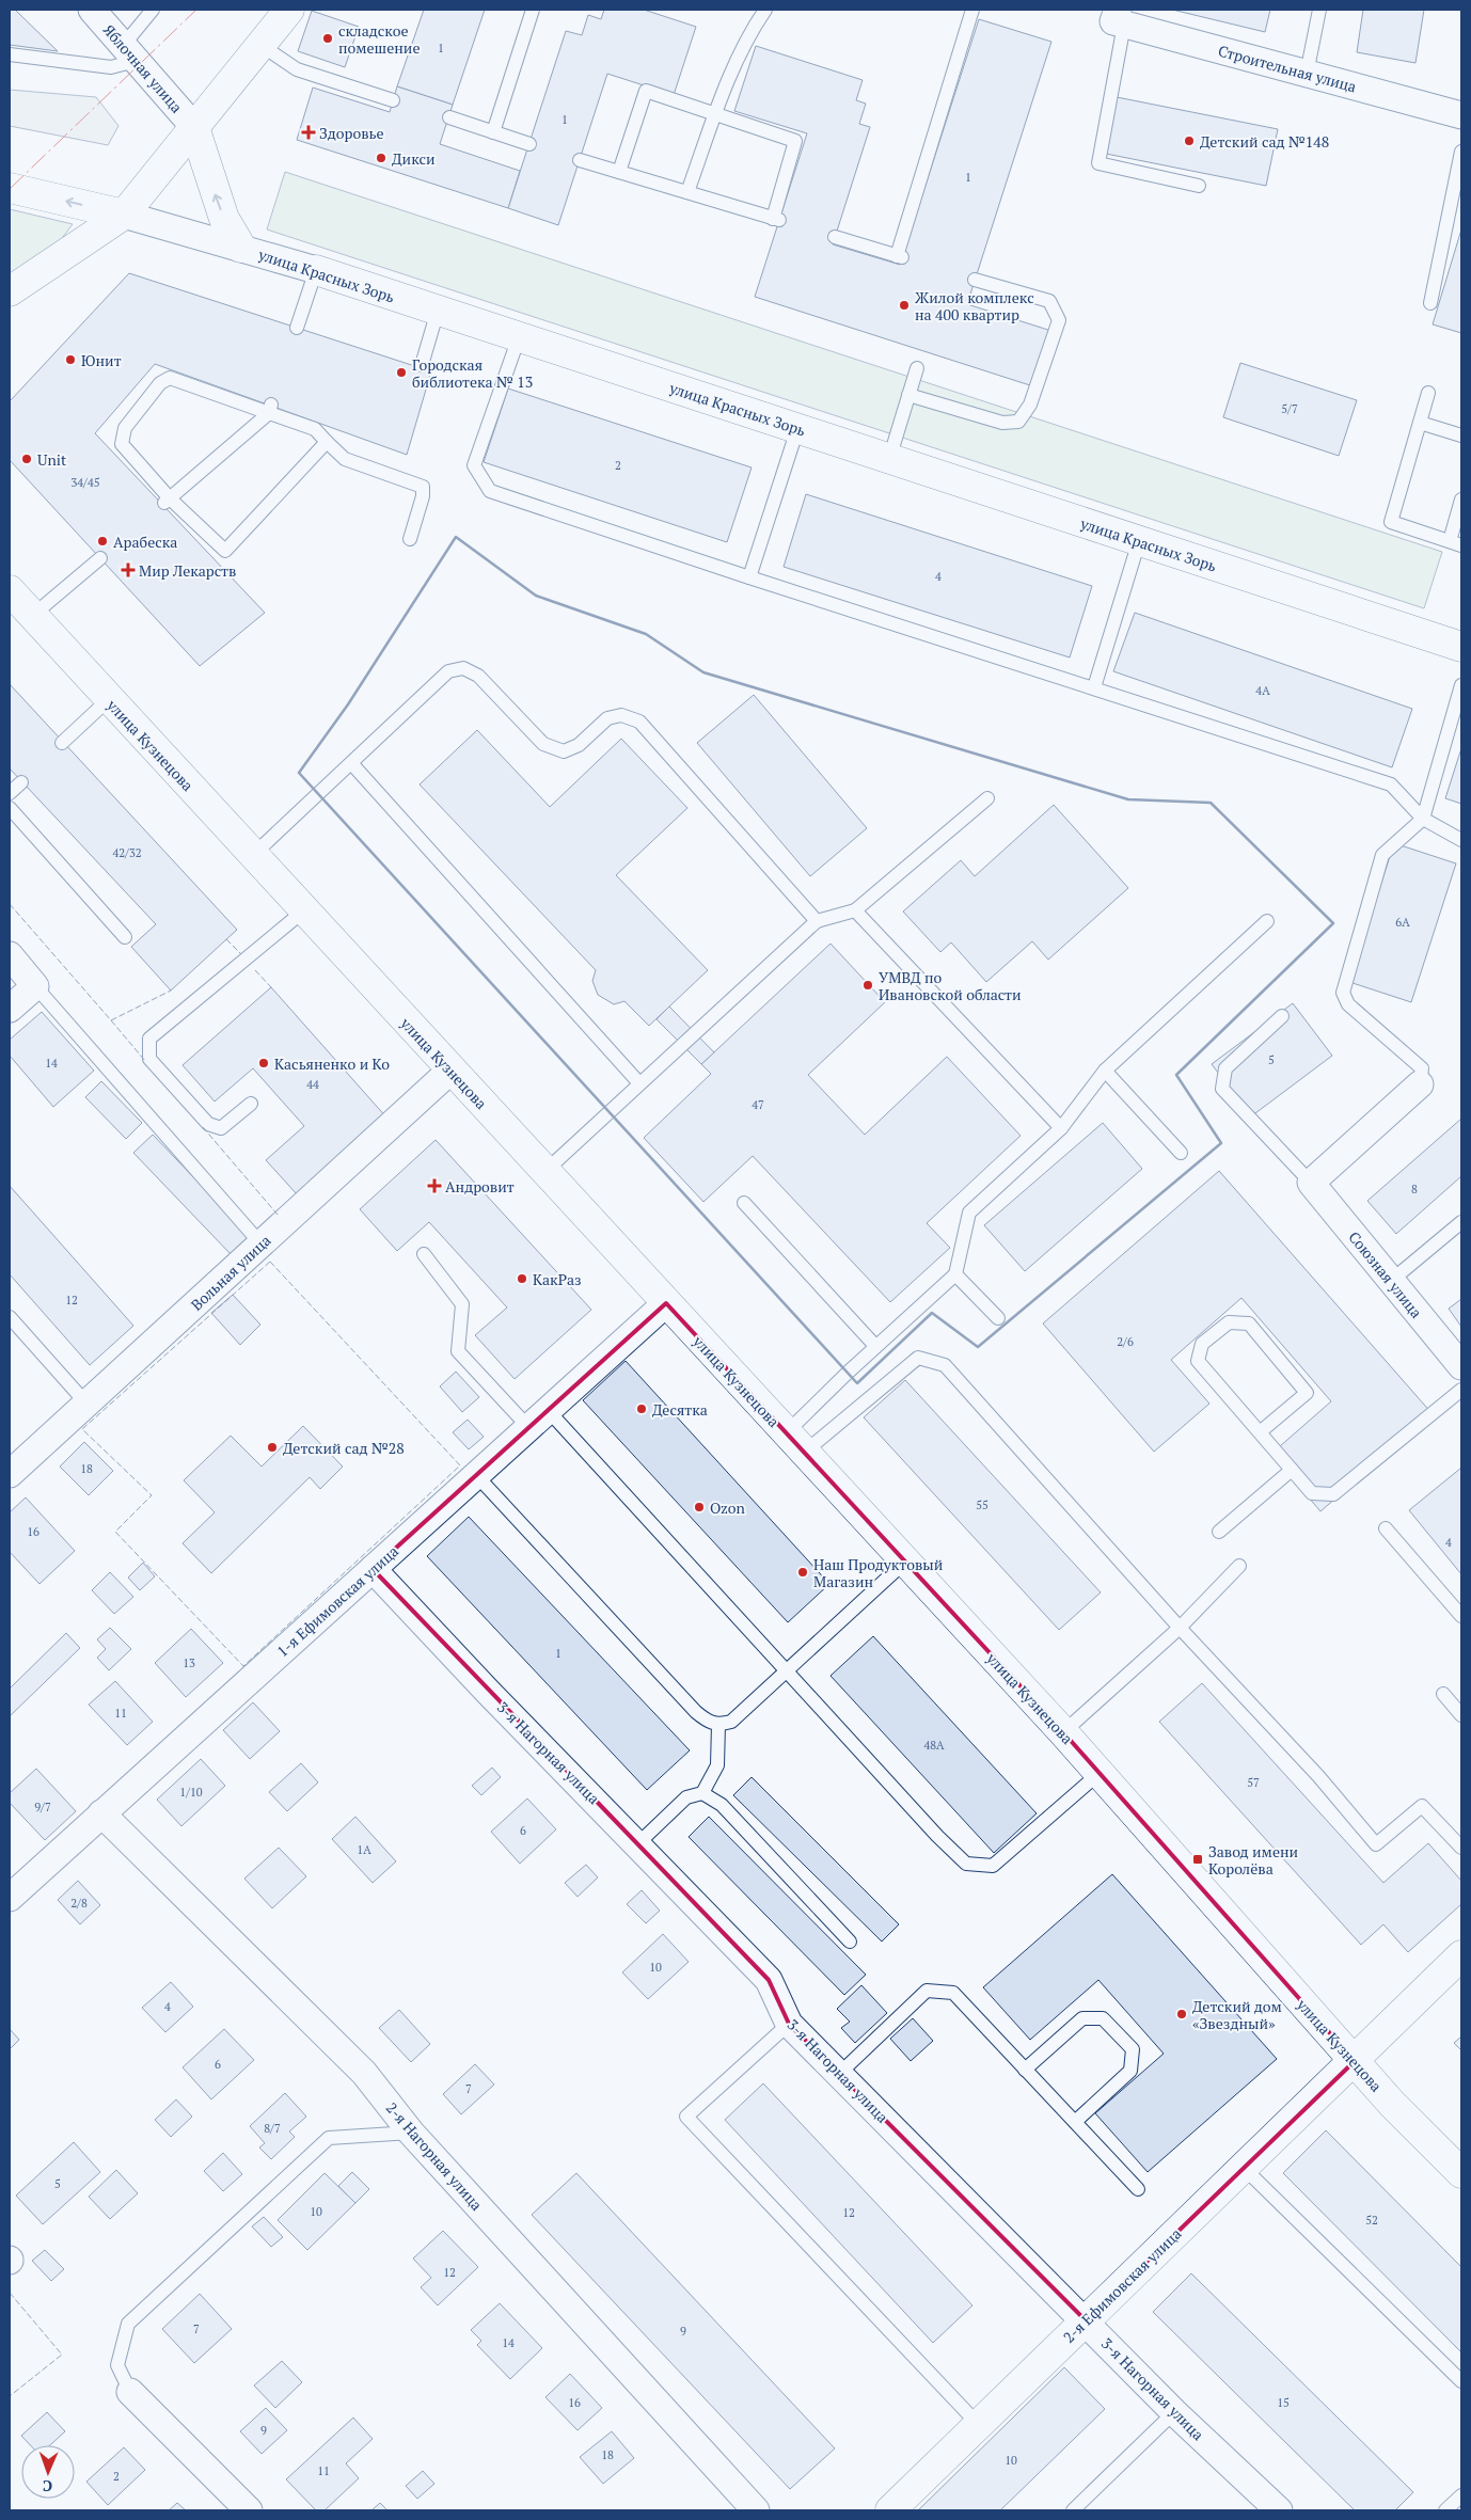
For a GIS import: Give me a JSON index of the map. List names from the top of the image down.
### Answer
{
  "streets": {
    "street": [
      "Яблочная улица",
      "Строительная улица",
      "улица Красных Зорь",
      "улица Кузнецова",
      "Вольная улица",
      "Союзная улица",
      "1-я Ефимовская улица",
      "3-я Нагорная улица",
      "2-я Нагорная улица",
      "2-я Ефимовская улица"
    ]
  },
  "crossings": [
    ["улица Кузнецова", "Вольная улица"],
    ["улица Кузнецова", "1-я Ефимовская улица"],
    ["улица Кузнецова", "2-я Ефимовская улица"],
    ["1-я Ефимовская улица", "3-я Нагорная улица"],
    ["1-я Ефимовская улица", "2-я Нагорная улица"],
    ["3-я Нагорная улица", "2-я Ефимовская улица"]
  ],
  "places": {
    "other": [
      "складское помешение",
      "Детский сад №148",
      "Дикси",
      "Жилой комплекс на 400 квартир",
      "Юнит",
      "Городская библиотека № 13",
      "Unit",
      "Арабеска",
      "УМВД по Ивановской области",
      "Касьяненко и Ко",
      "КакРаз",
      "Десятка",
      "Детский сад №28",
      "Ozon",
      "Наш Продуктовый Магазин",
      "Детский дом «Звездный»"
    ],
    "health": ["Здоровье", "Мир Лекарств", "Андровит"],
    "transit": ["Завод имени Королёва"]
  },
  "house_numbers": [
    "1",
    "1",
    "1",
    "5/7",
    "2",
    "34/45",
    "4",
    "4А",
    "42/32",
    "6А",
    "5",
    "14",
    "44",
    "47",
    "8",
    "12",
    "2/6",
    "18",
    "55",
    "16",
    "4",
    "1",
    "13",
    "11",
    "48А",
    "57",
    "1/10",
    "9/7",
    "6",
    "1А",
    "2/8",
    "10",
    "4",
    "6",
    "7",
    "8/7",
    "5",
    "10",
    "12",
    "52",
    "12",
    "7",
    "9",
    "14",
    "16",
    "15",
    "9",
    "18",
    "10",
    "11",
    "2"
  ],
  "north": "bottom"
}
